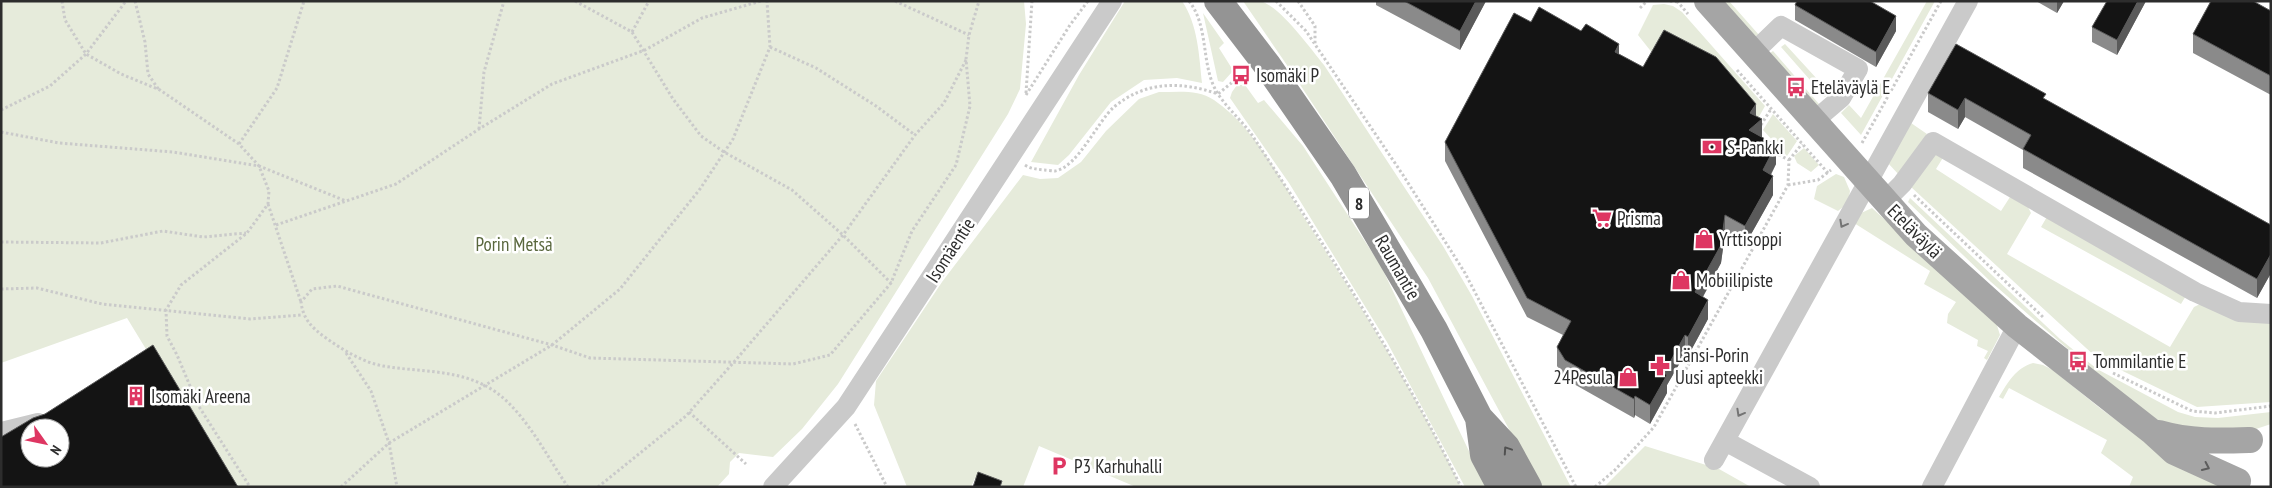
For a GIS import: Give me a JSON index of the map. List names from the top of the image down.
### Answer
{
  "streets": {
    "highway": ["8", "Raumantie"],
    "main road": ["Eteläväylä"],
    "street": ["Isomäentie"]
  },
  "parks": ["Porin Metsä"],
  "places": {
    "bus stop": ["Isomäki P", "Eteläväylä E", "Tommilantie E"],
    "bank": ["S-Pankki"],
    "supermarket": ["Prisma"],
    "shop": ["Yrttisoppi", "Mobiilipiste", "24Pesula"],
    "pharmacy": ["Länsi-Porin Uusi apteekki"],
    "building": ["Isomäki Areena"],
    "parking": ["P3 Karhuhalli"]
  },
  "north": "bottom right"
}
